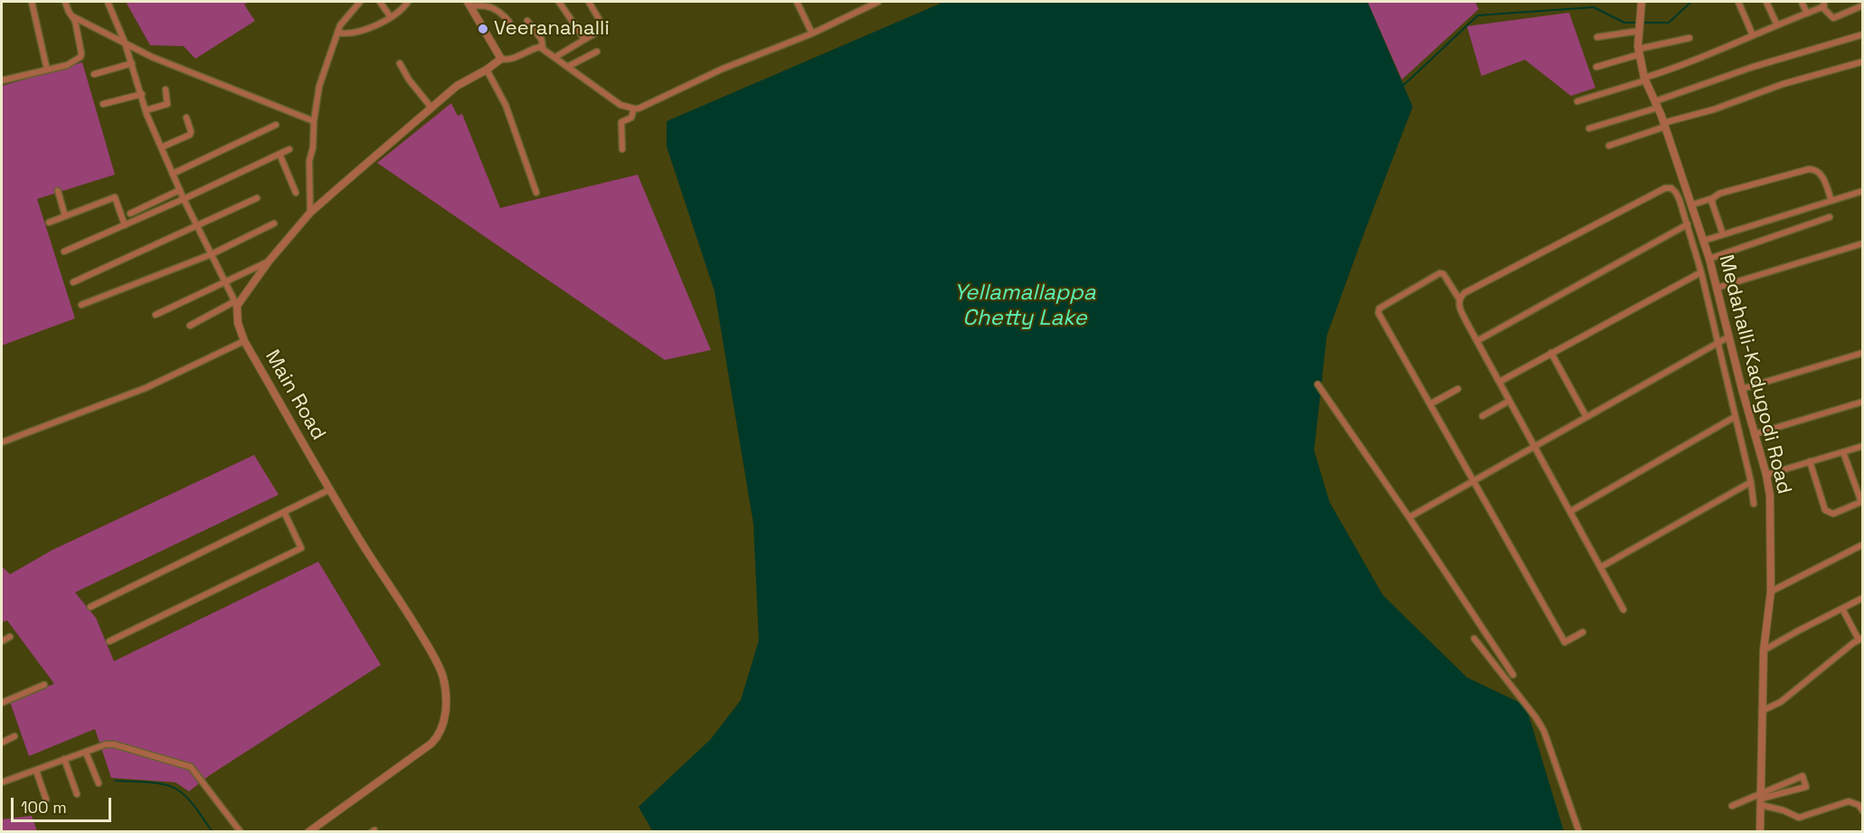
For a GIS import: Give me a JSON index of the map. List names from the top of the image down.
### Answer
{
  "streets": {
    "street": ["Medahalli-Kadugodi Road", "Main Road"]
  },
  "water": ["Yellamallappa Chetty Lake"],
  "places": ["Veeranahalli"],
  "scale_bar": "100 m"
}
